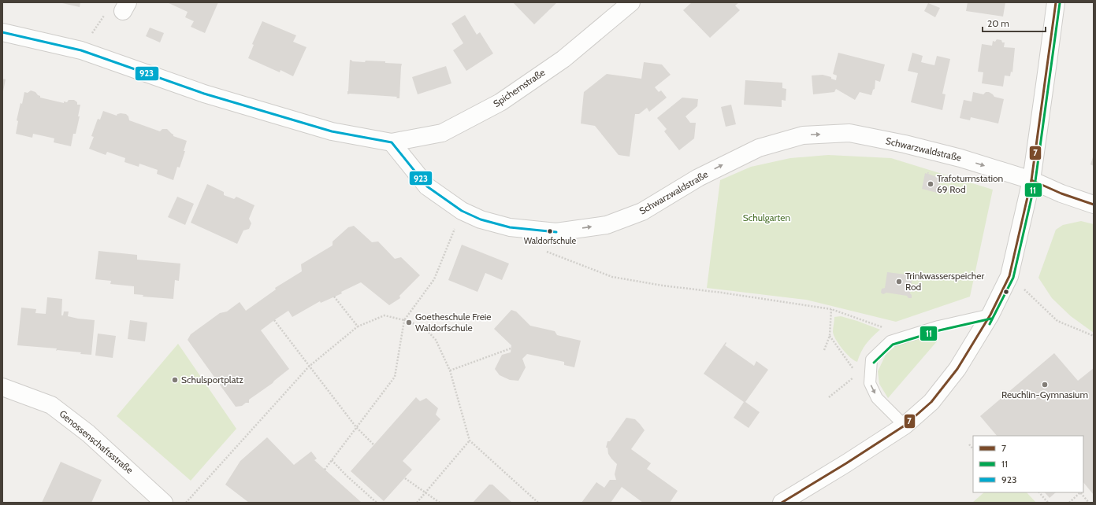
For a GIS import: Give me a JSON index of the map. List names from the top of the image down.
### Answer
{
  "streets": {
    "street": ["Spichernstraße", "Schwarzwaldstraße", "Genossenschaftsstraße"]
  },
  "crossings": [
    ["Spichernstraße", "Schwarzwaldstraße"]
  ],
  "one_way": ["Schwarzwaldstraße"],
  "parks": ["Schulgarten"],
  "places": [
    "Trafoturmstation 69 Rod",
    "Waldorfschule",
    "Trinkwasserspeicher Rod",
    "Goetheschule Freie Waldorfschule",
    "Schulsportplatz",
    "Reuchlin-Gymnasium"
  ],
  "lines": ["transit line 7", "transit line 11", "transit line 923"],
  "legend": ["7", "11", "923"],
  "scale_bar": "20 m"
}
